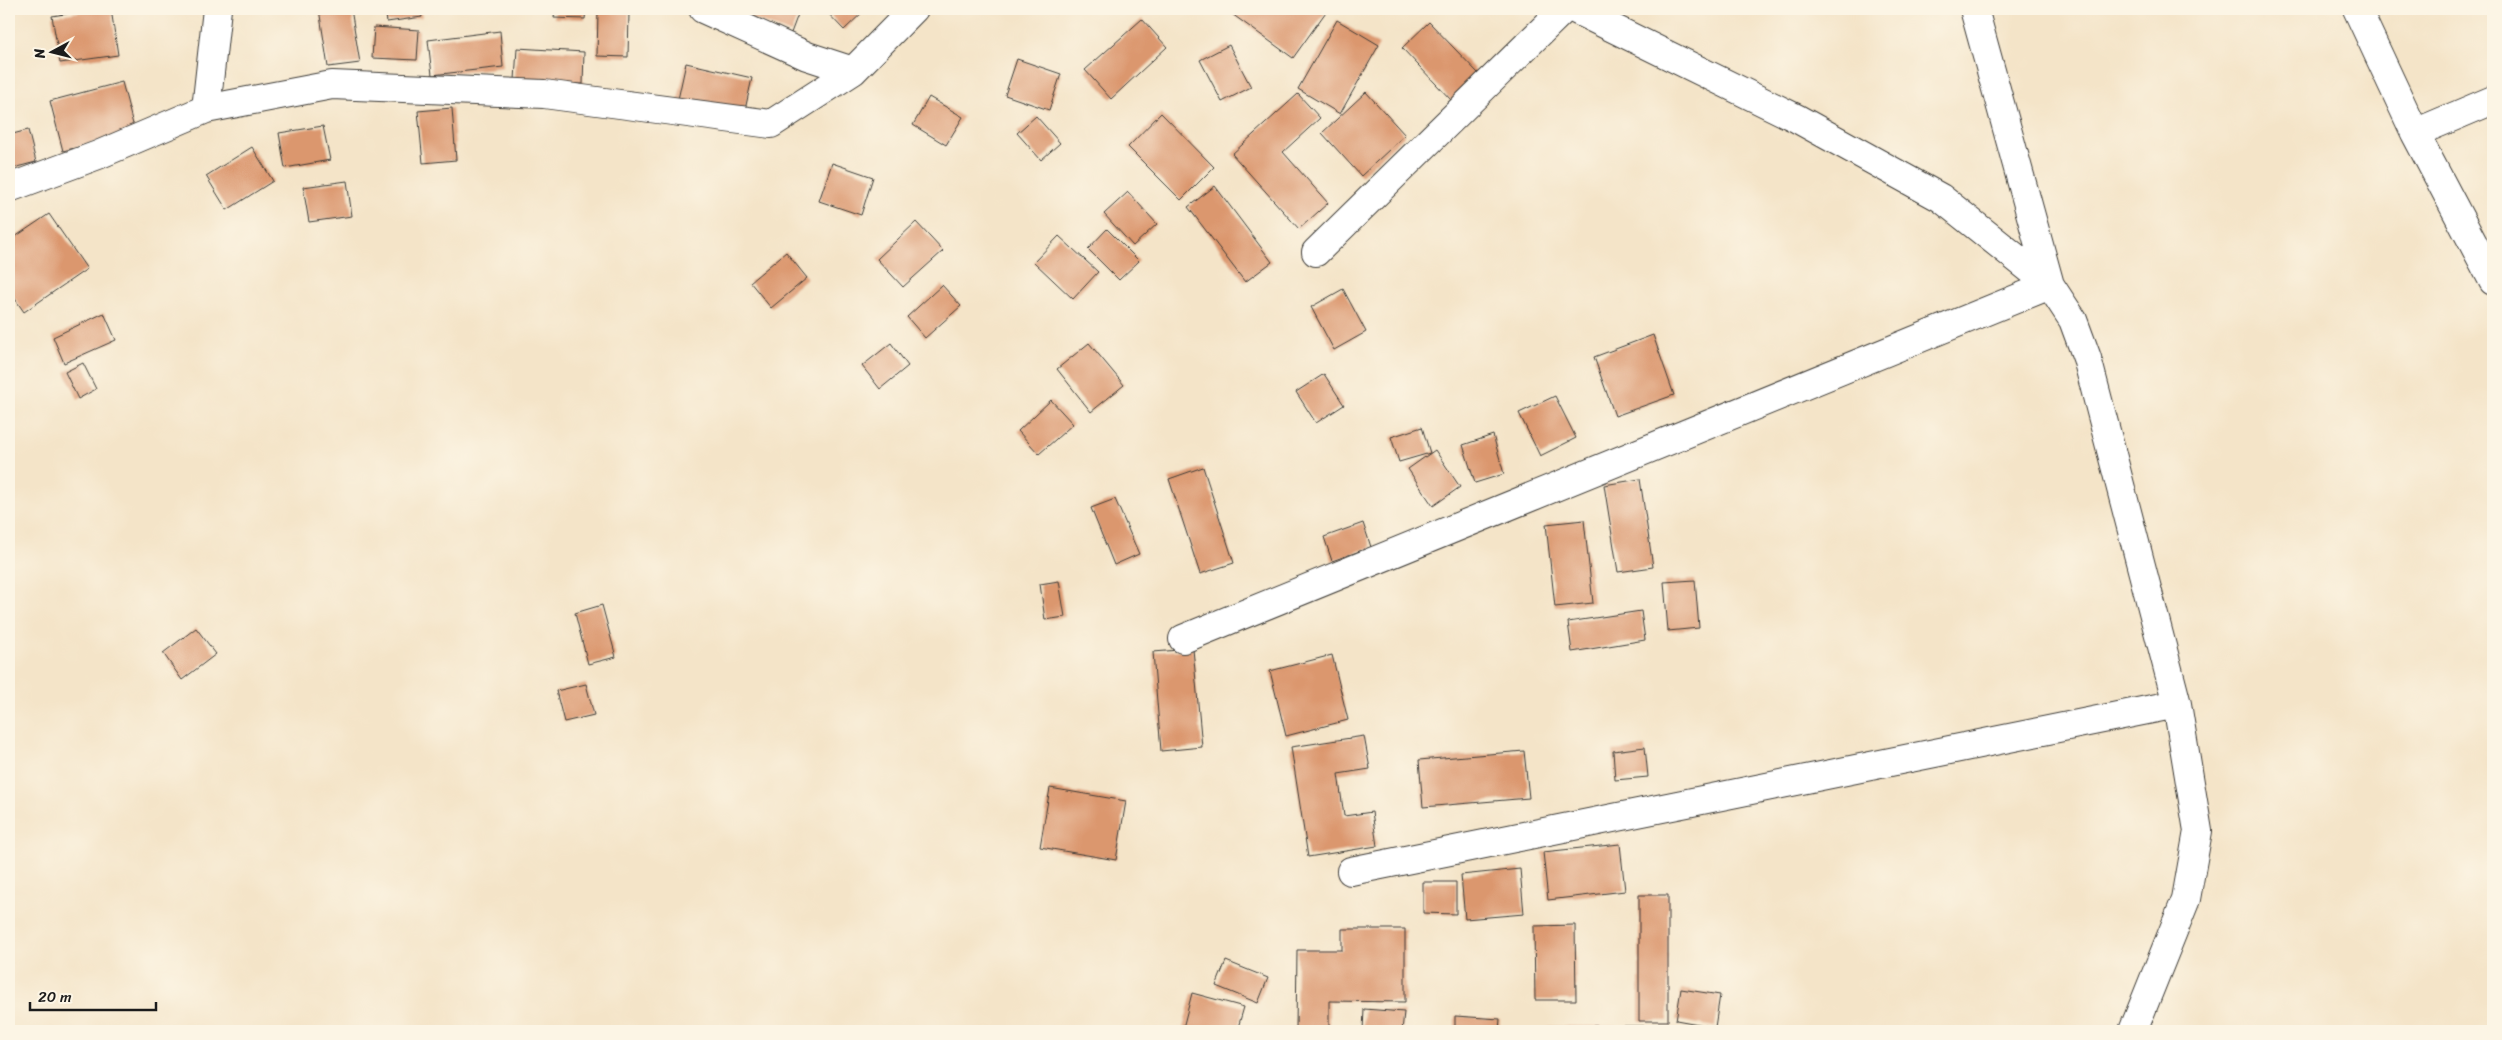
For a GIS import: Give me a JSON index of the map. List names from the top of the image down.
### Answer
{
  "scale_bar": "20 m",
  "north": "left"
}
